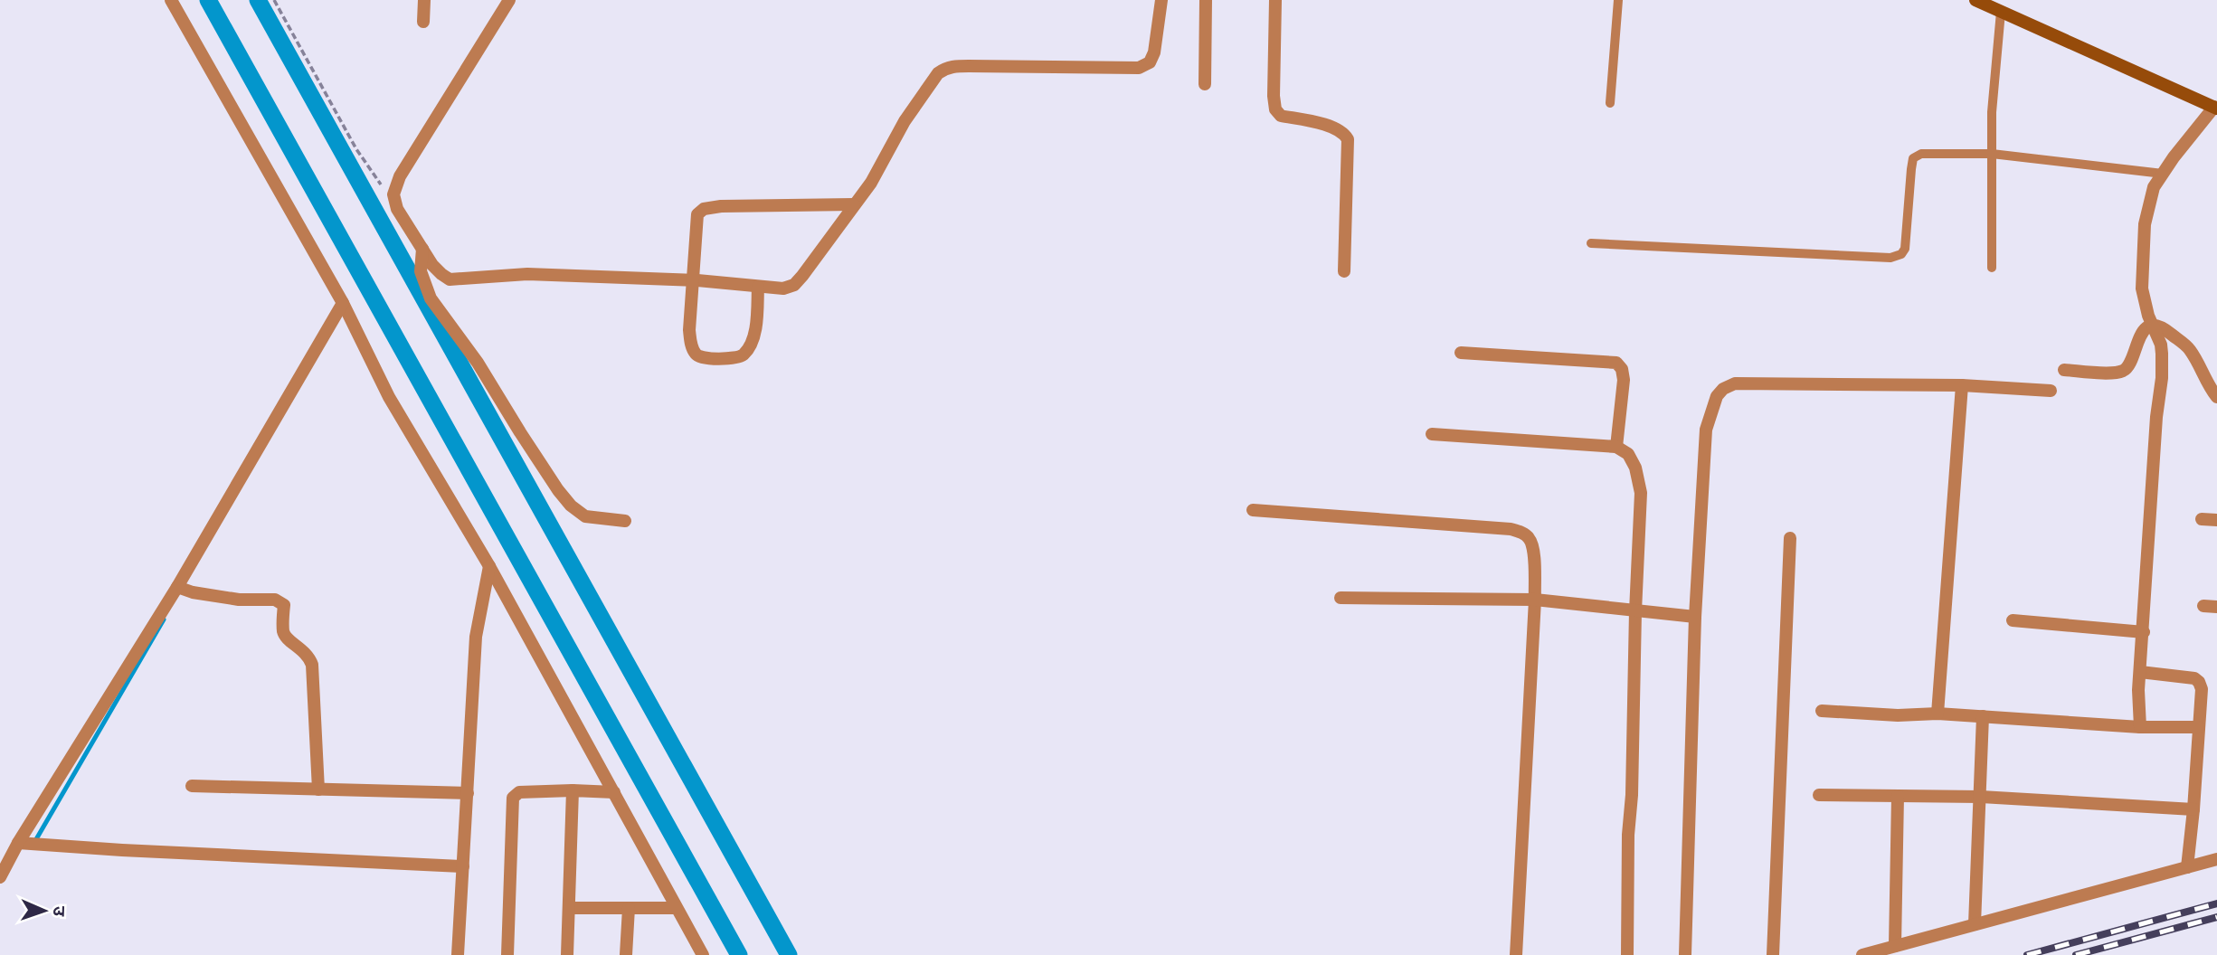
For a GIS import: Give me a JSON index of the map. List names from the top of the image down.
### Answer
{
  "north": "right"
}
